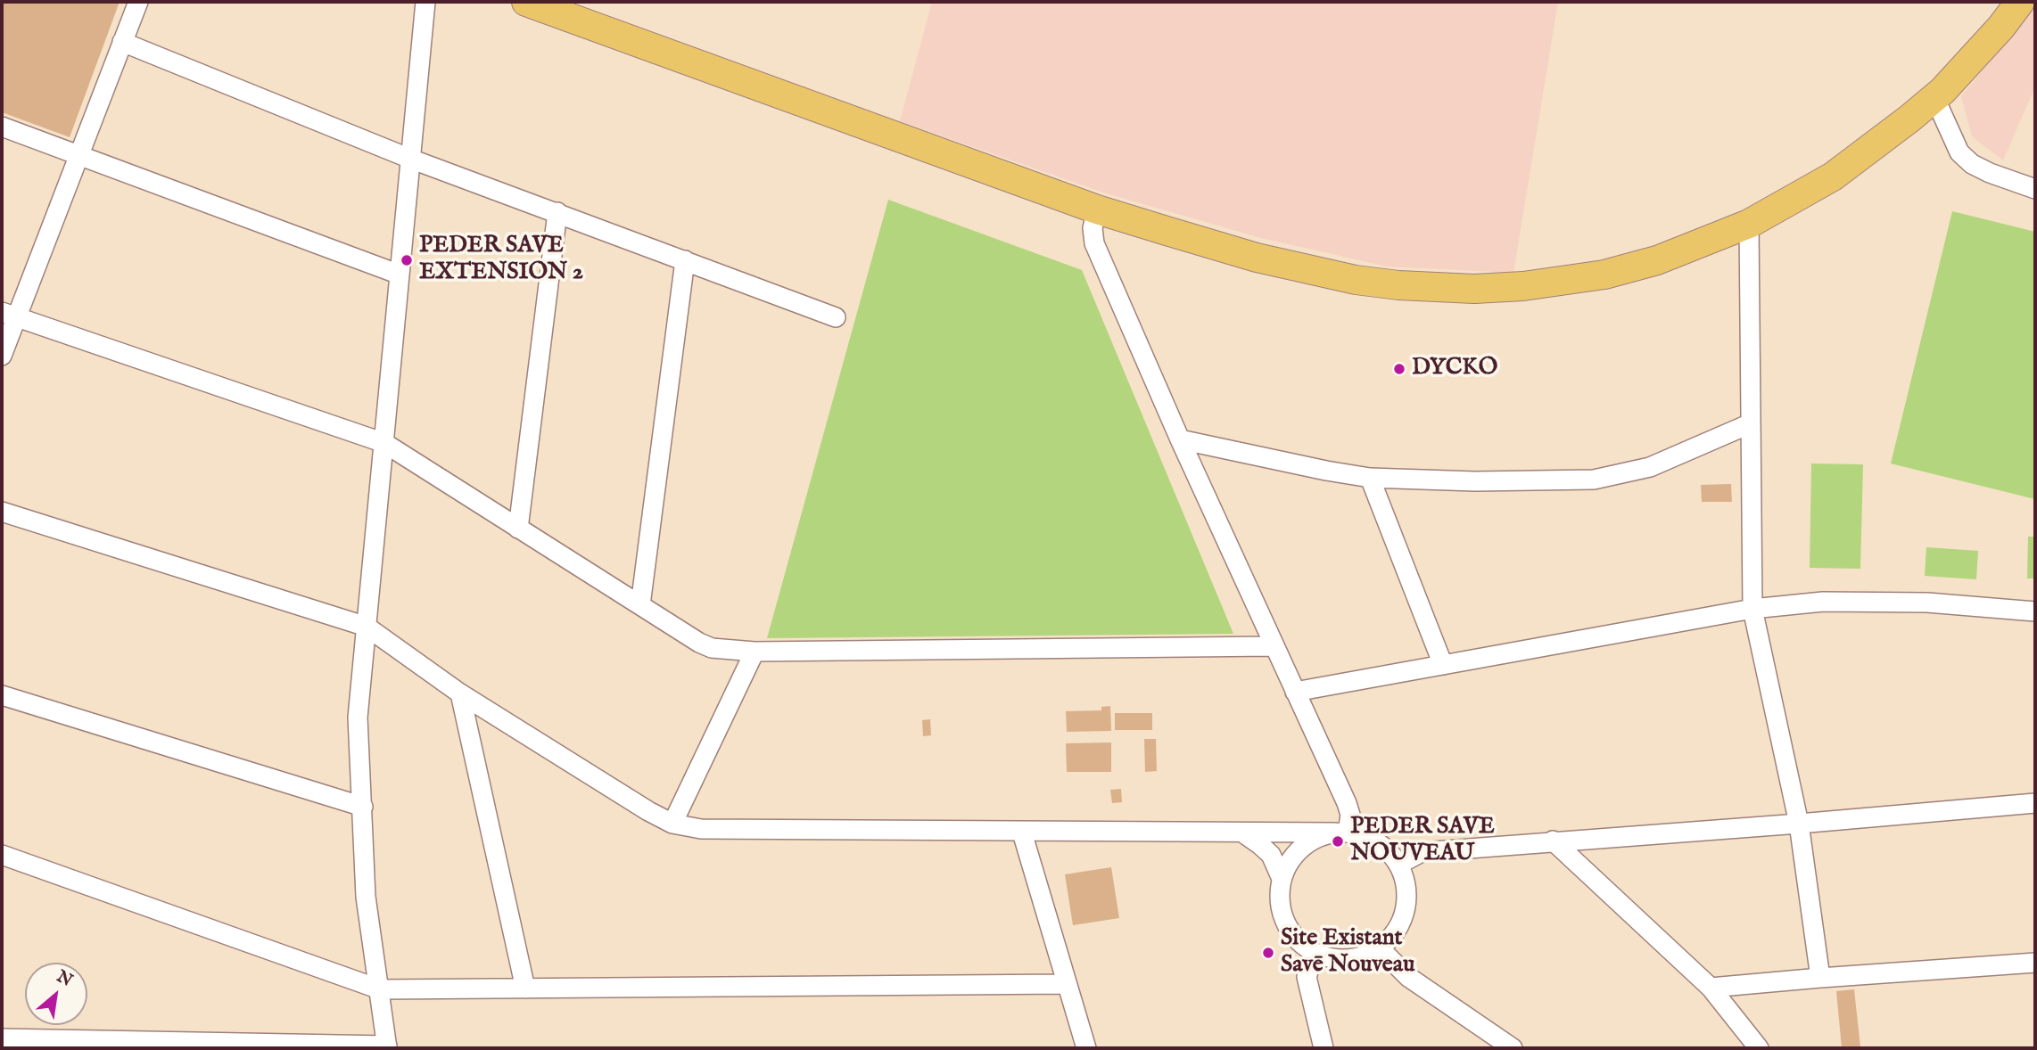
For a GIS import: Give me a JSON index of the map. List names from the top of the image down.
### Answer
{
  "places": [
    "PEDER SAVE EXTENSION 2",
    "DYCKO",
    "PEDER SAVE NOUVEAU",
    "Site Existant Savē Nouveau"
  ],
  "north": "top right"
}
